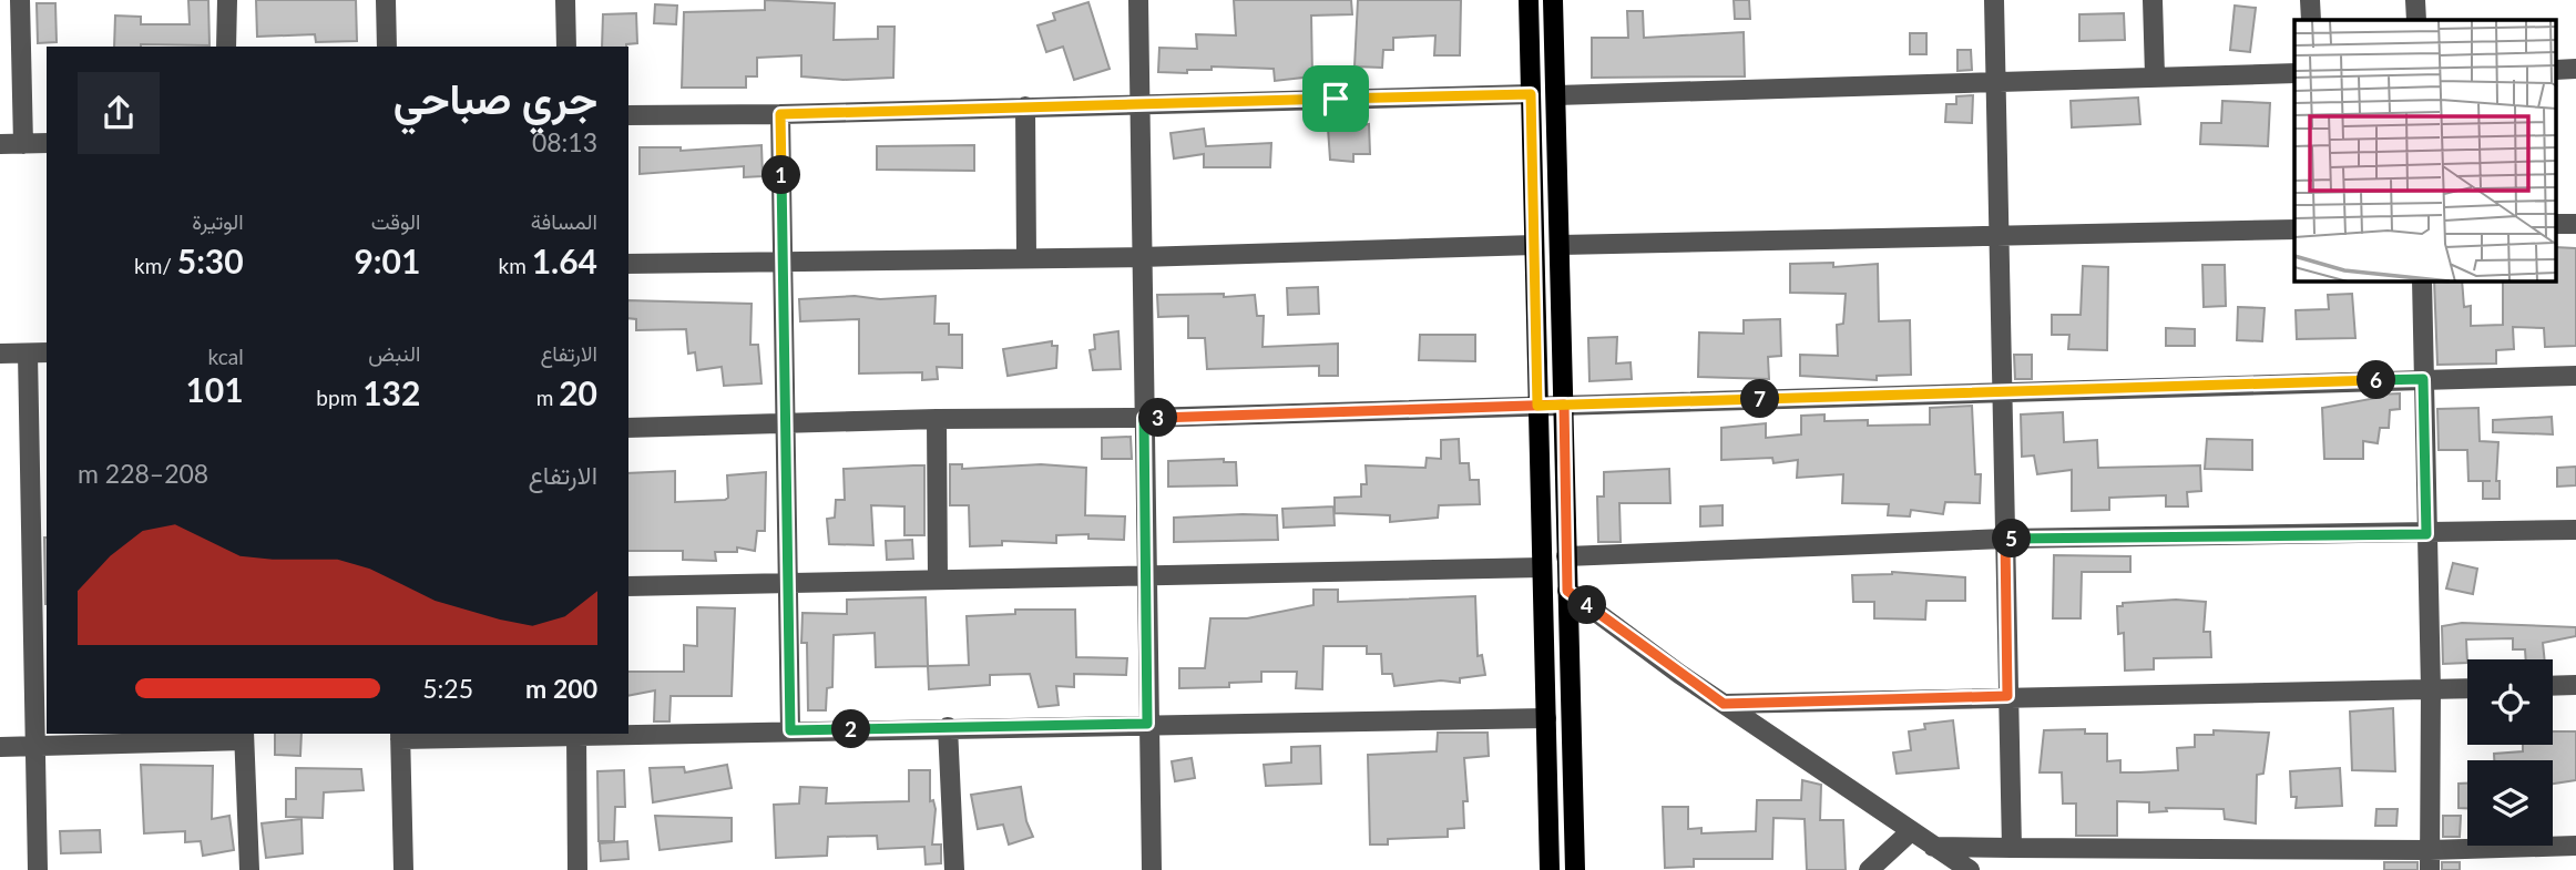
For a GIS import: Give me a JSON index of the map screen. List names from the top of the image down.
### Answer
{
  "page": {
    "heading": ["جري صباحي", "08:13"],
    "pins": [
      "1",
      "6",
      "7",
      "3",
      "5",
      "4",
      "2"
    ],
    "stats": [
      ["المسافة", "1.64 km"],
      ["الوقت", "9:01"],
      ["الوتيرة", "5:30 /km"],
      ["الارتفاع", "20 m"],
      ["النبض", "132 bpm"],
      ["kcal", "101"]
    ],
    "chart": ["الارتفاع", "208–228 m"],
    "list": [
      {
        "name": "200 m",
        "note": "5:25"
      }
    ]
  }
}
